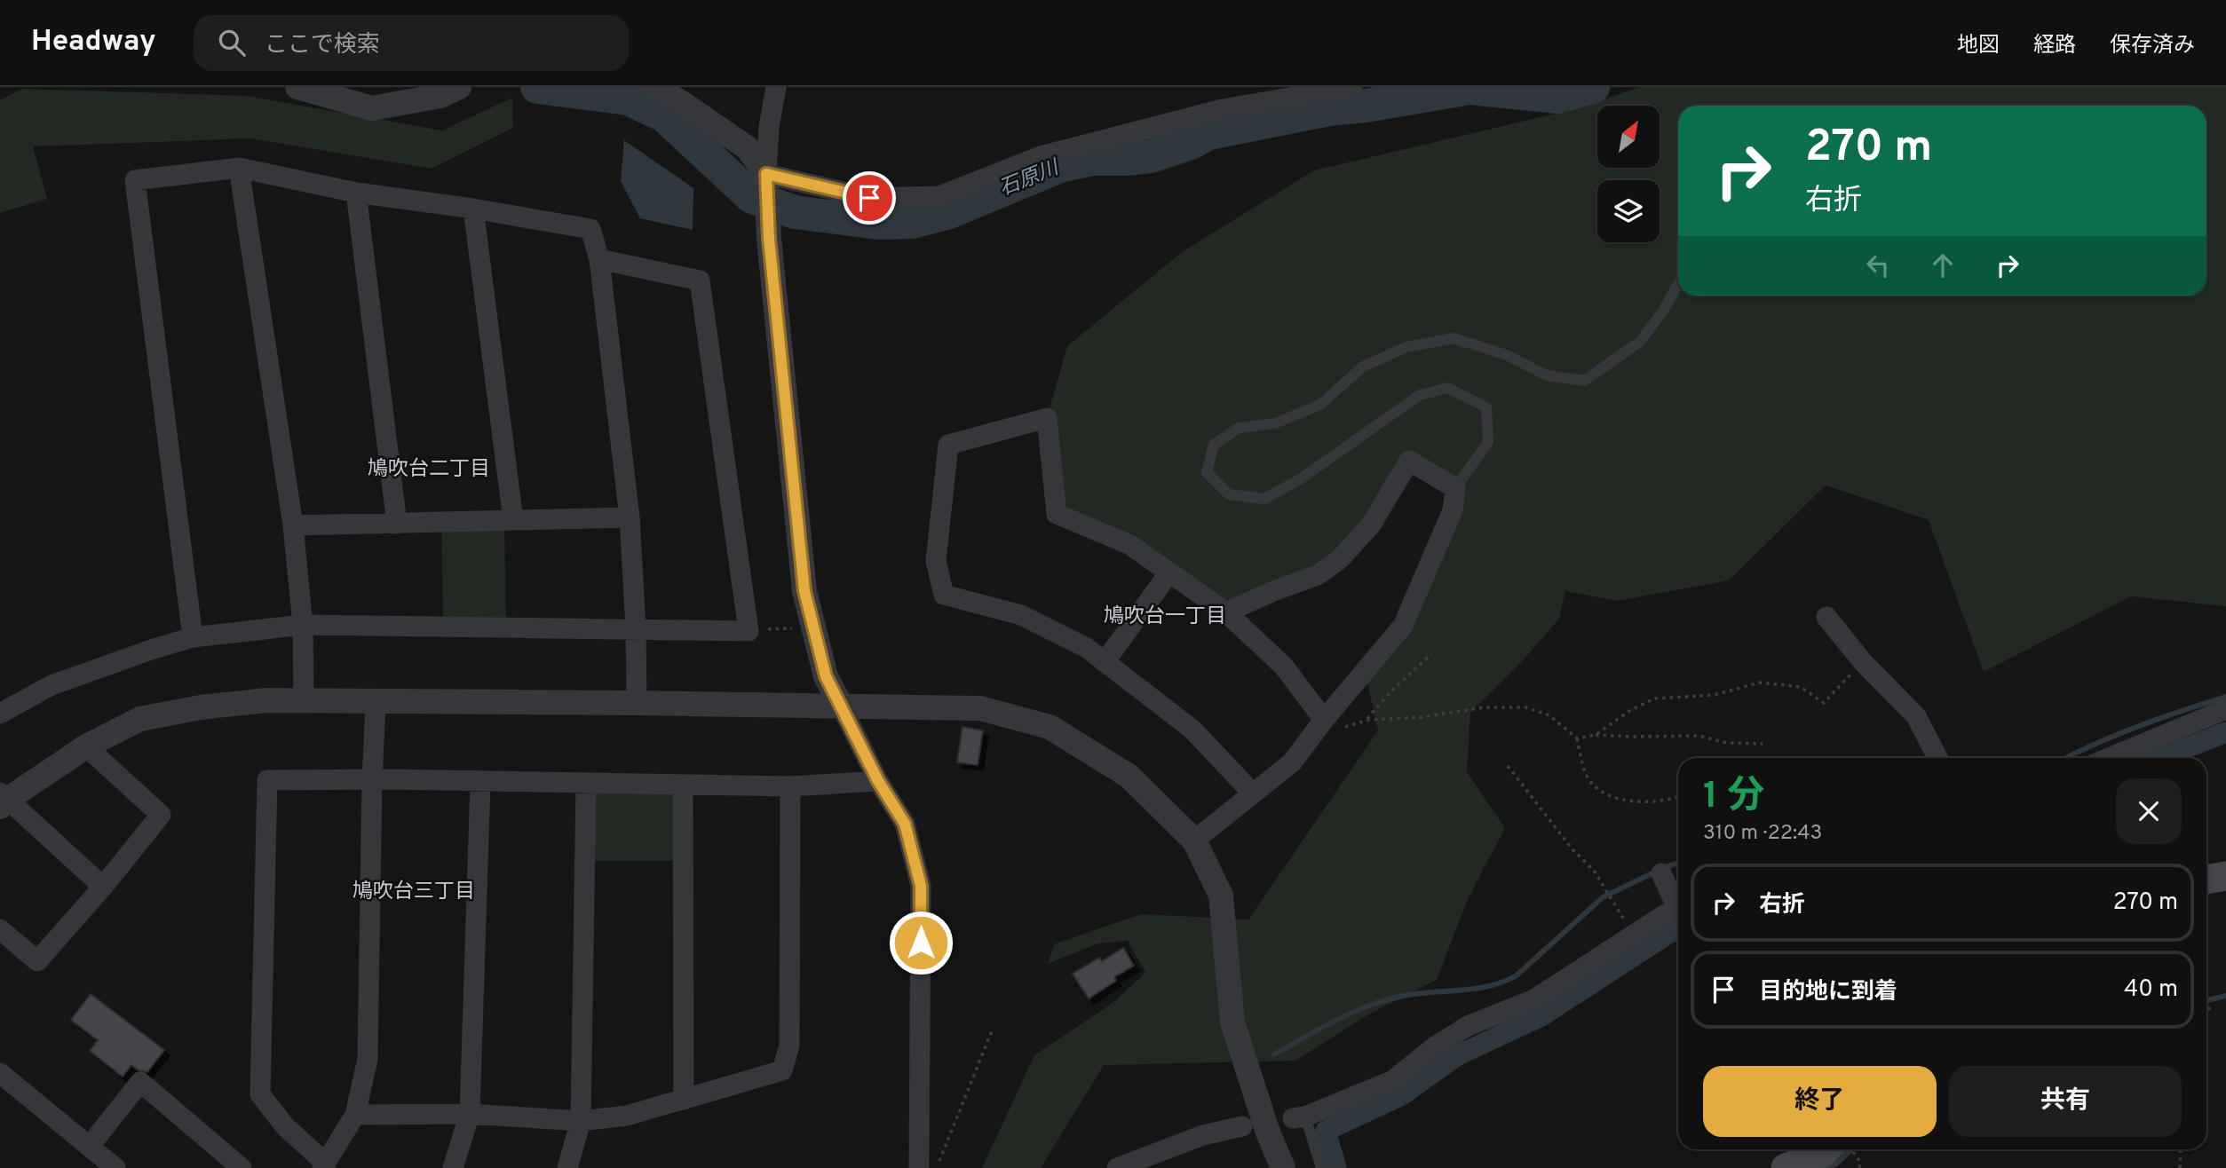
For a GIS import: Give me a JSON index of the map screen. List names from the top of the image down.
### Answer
{
  "districts": ["鳩吹台二丁目", "鳩吹台一丁目", "鳩吹台三丁目"],
  "water": ["石原川"],
  "north": "top right",
  "page": {
    "header": "Headway",
    "search": "ここで検索",
    "nav": ["地図", "経路", "保存済み"],
    "turn": ["270 m", "右折"],
    "heading": ["1 分", "310 m · 22:43"],
    "list": [
      {
        "name": "右折",
        "value": "270 m"
      },
      {
        "name": "目的地に到着",
        "value": "40 m"
      }
    ],
    "buttons": ["終了", "共有"]
  }
}
